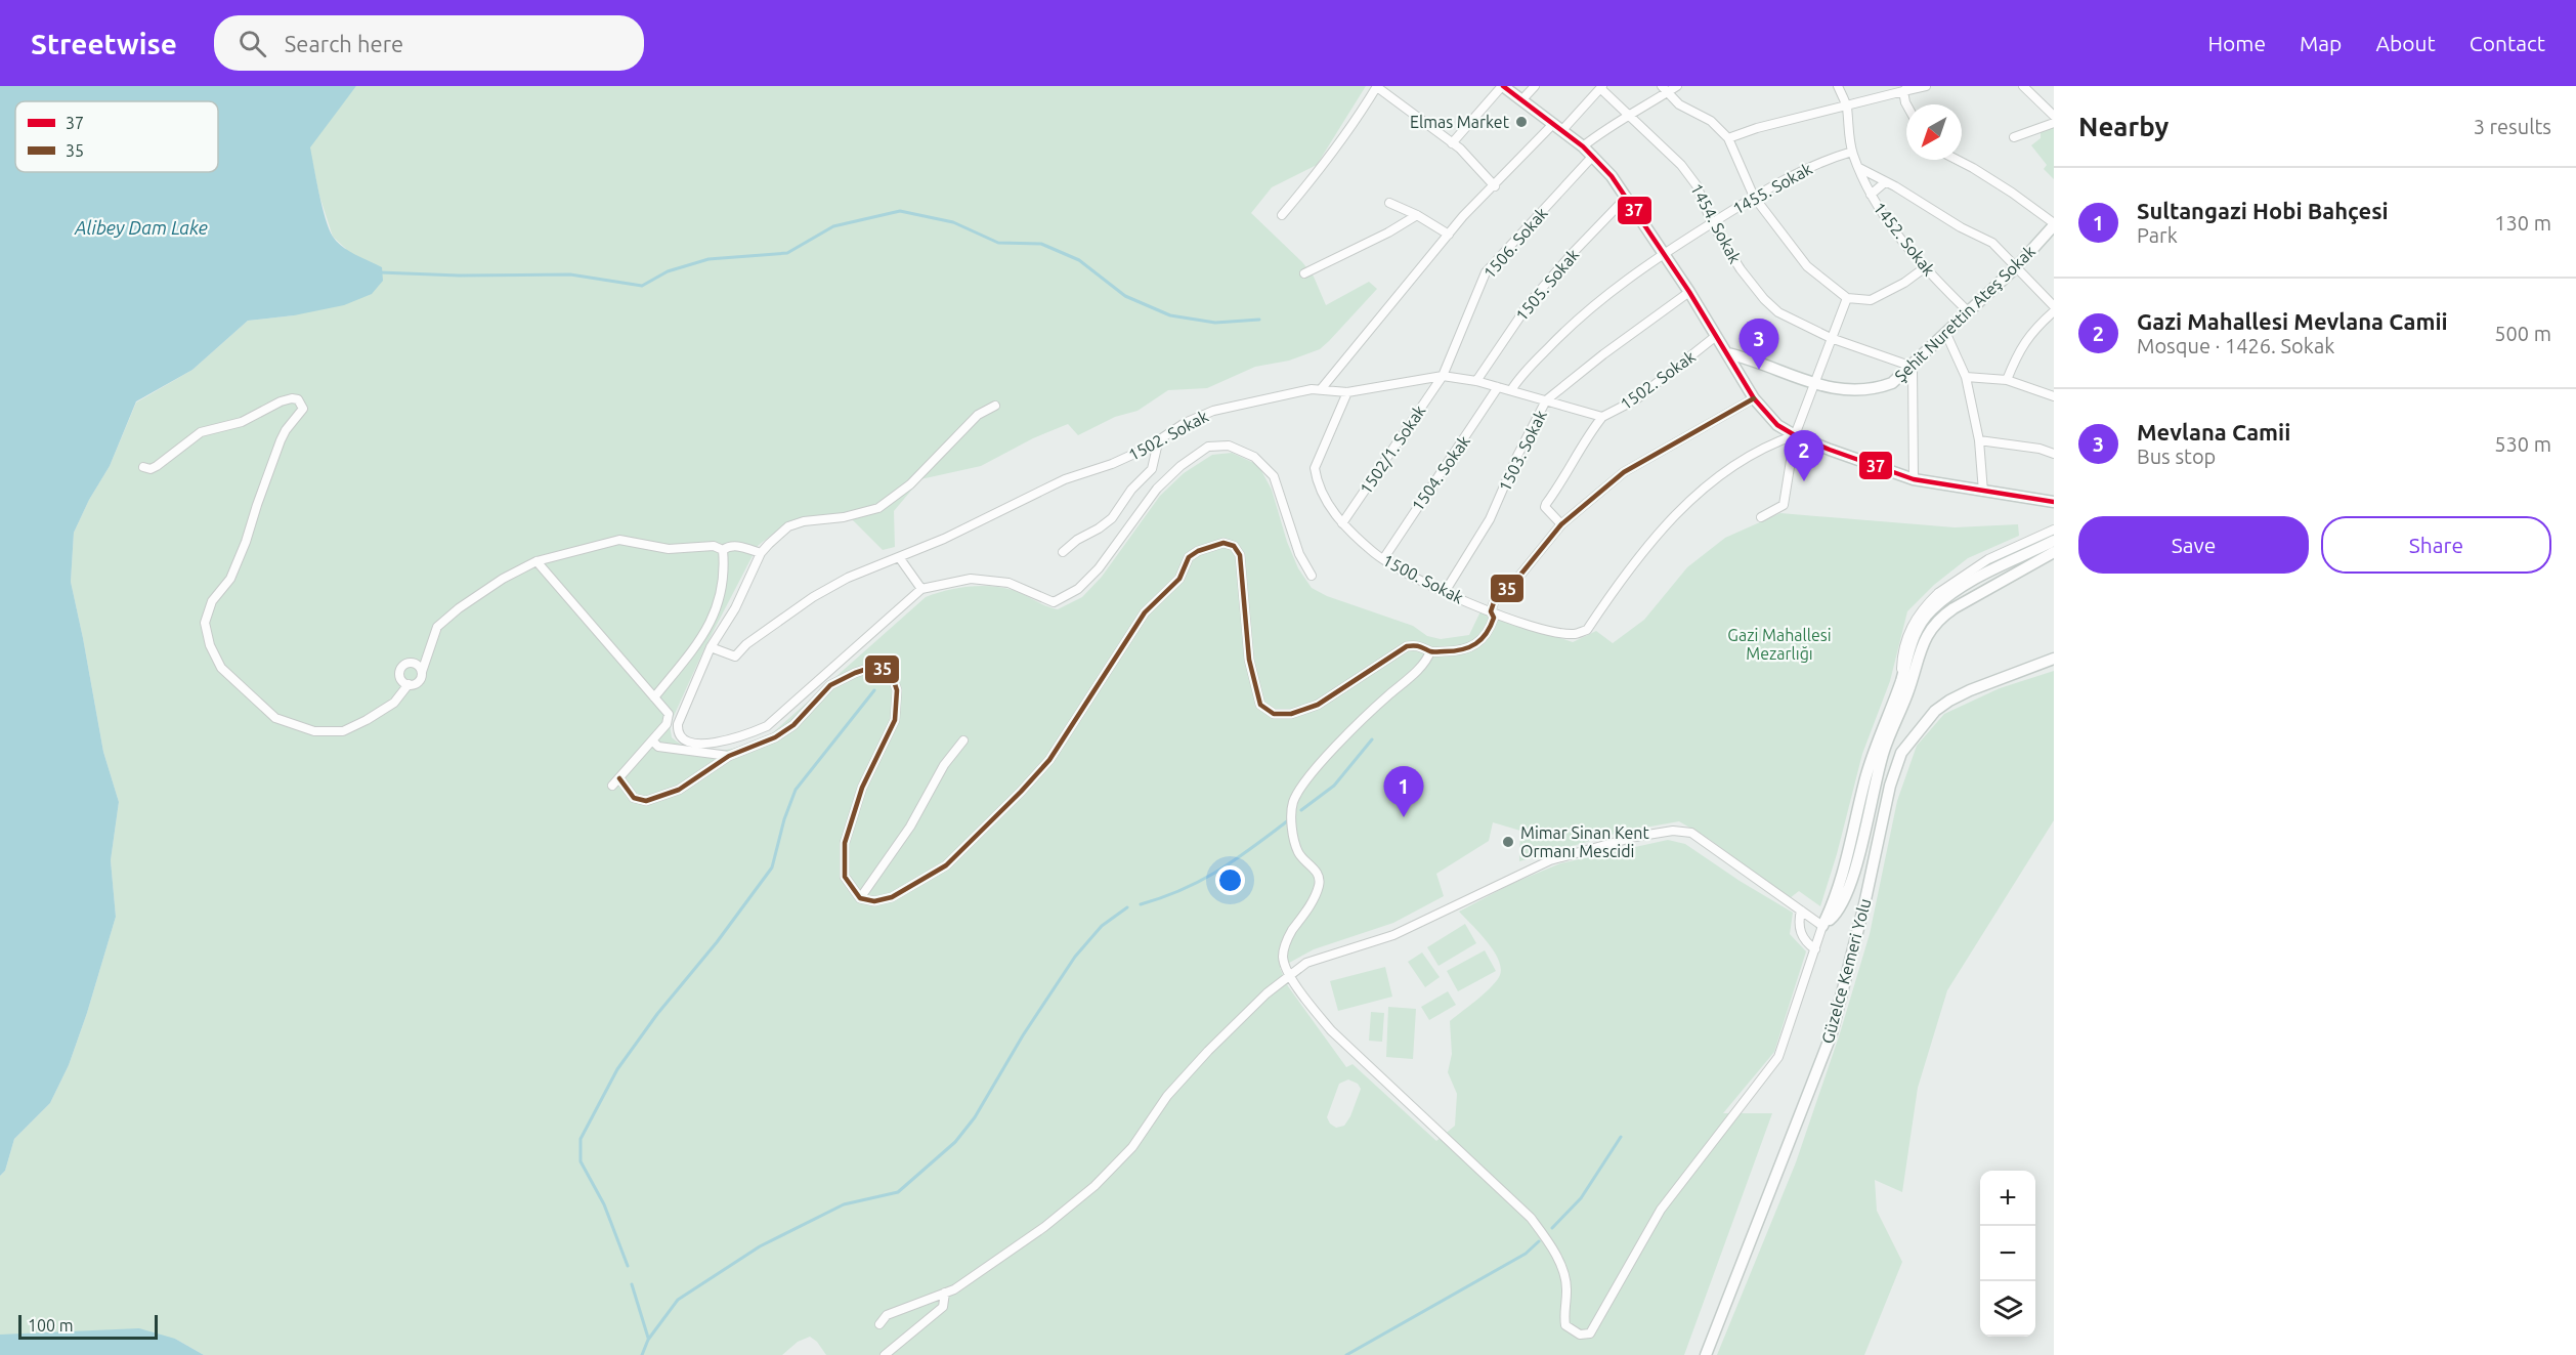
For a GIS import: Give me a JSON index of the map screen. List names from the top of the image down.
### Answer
{
  "streets": {
    "main road": ["Şehit Nurettin Ateş Sokak", "Güzelce Kemeri Yolu"],
    "street": [
      "1455. Sokak",
      "1454. Sokak",
      "1452. Sokak",
      "1506. Sokak",
      "1505. Sokak",
      "1502. Sokak",
      "1502/1. Sokak",
      "1503. Sokak",
      "1504. Sokak",
      "1500. Sokak"
    ]
  },
  "crossings": [
    ["1455. Sokak", "1454. Sokak"],
    ["1455. Sokak", "1452. Sokak"],
    ["1455. Sokak", "1502. Sokak"],
    ["1454. Sokak", "Şehit Nurettin Ateş Sokak"],
    ["1452. Sokak", "Şehit Nurettin Ateş Sokak"],
    ["1506. Sokak", "1502. Sokak"],
    ["1506. Sokak", "1502/1. Sokak"],
    ["1505. Sokak", "1502. Sokak"],
    ["1502. Sokak", "1502/1. Sokak"],
    ["1502. Sokak", "1503. Sokak"],
    ["1502. Sokak", "1504. Sokak"],
    ["1502. Sokak", "1500. Sokak"],
    ["1502/1. Sokak", "1500. Sokak"],
    ["1503. Sokak", "1500. Sokak"],
    ["1504. Sokak", "1500. Sokak"]
  ],
  "water": ["Alibey Dam Lake"],
  "parks": ["Gazi Mahallesi Mezarlığı"],
  "places": ["Elmas Market", "Mimar Sinan Kent Ormanı Mescidi"],
  "lines": ["transit line 37", "transit line 35"],
  "legend": ["37", "35"],
  "scale_bar": "100 m",
  "north": "bottom left",
  "page": {
    "header": "Streetwise",
    "search": "Search here",
    "nav": [
      "Home",
      "Map",
      "About",
      "Contact"
    ],
    "heading": ["Nearby", "3 results"],
    "list": [
      {
        "mark": "1",
        "name": "Sultangazi Hobi Bahçesi",
        "note": "Park",
        "value": "130 m"
      },
      {
        "mark": "2",
        "name": "Gazi Mahallesi Mevlana Camii",
        "note": "Mosque · 1426. Sokak",
        "value": "500 m"
      },
      {
        "mark": "3",
        "name": "Mevlana Camii",
        "note": "Bus stop",
        "value": "530 m"
      }
    ],
    "pins": ["3", "2", "1"],
    "buttons": ["Save", "Share"],
    "map_buttons": ["+", "−"],
    "scale": "100 m"
  }
}
